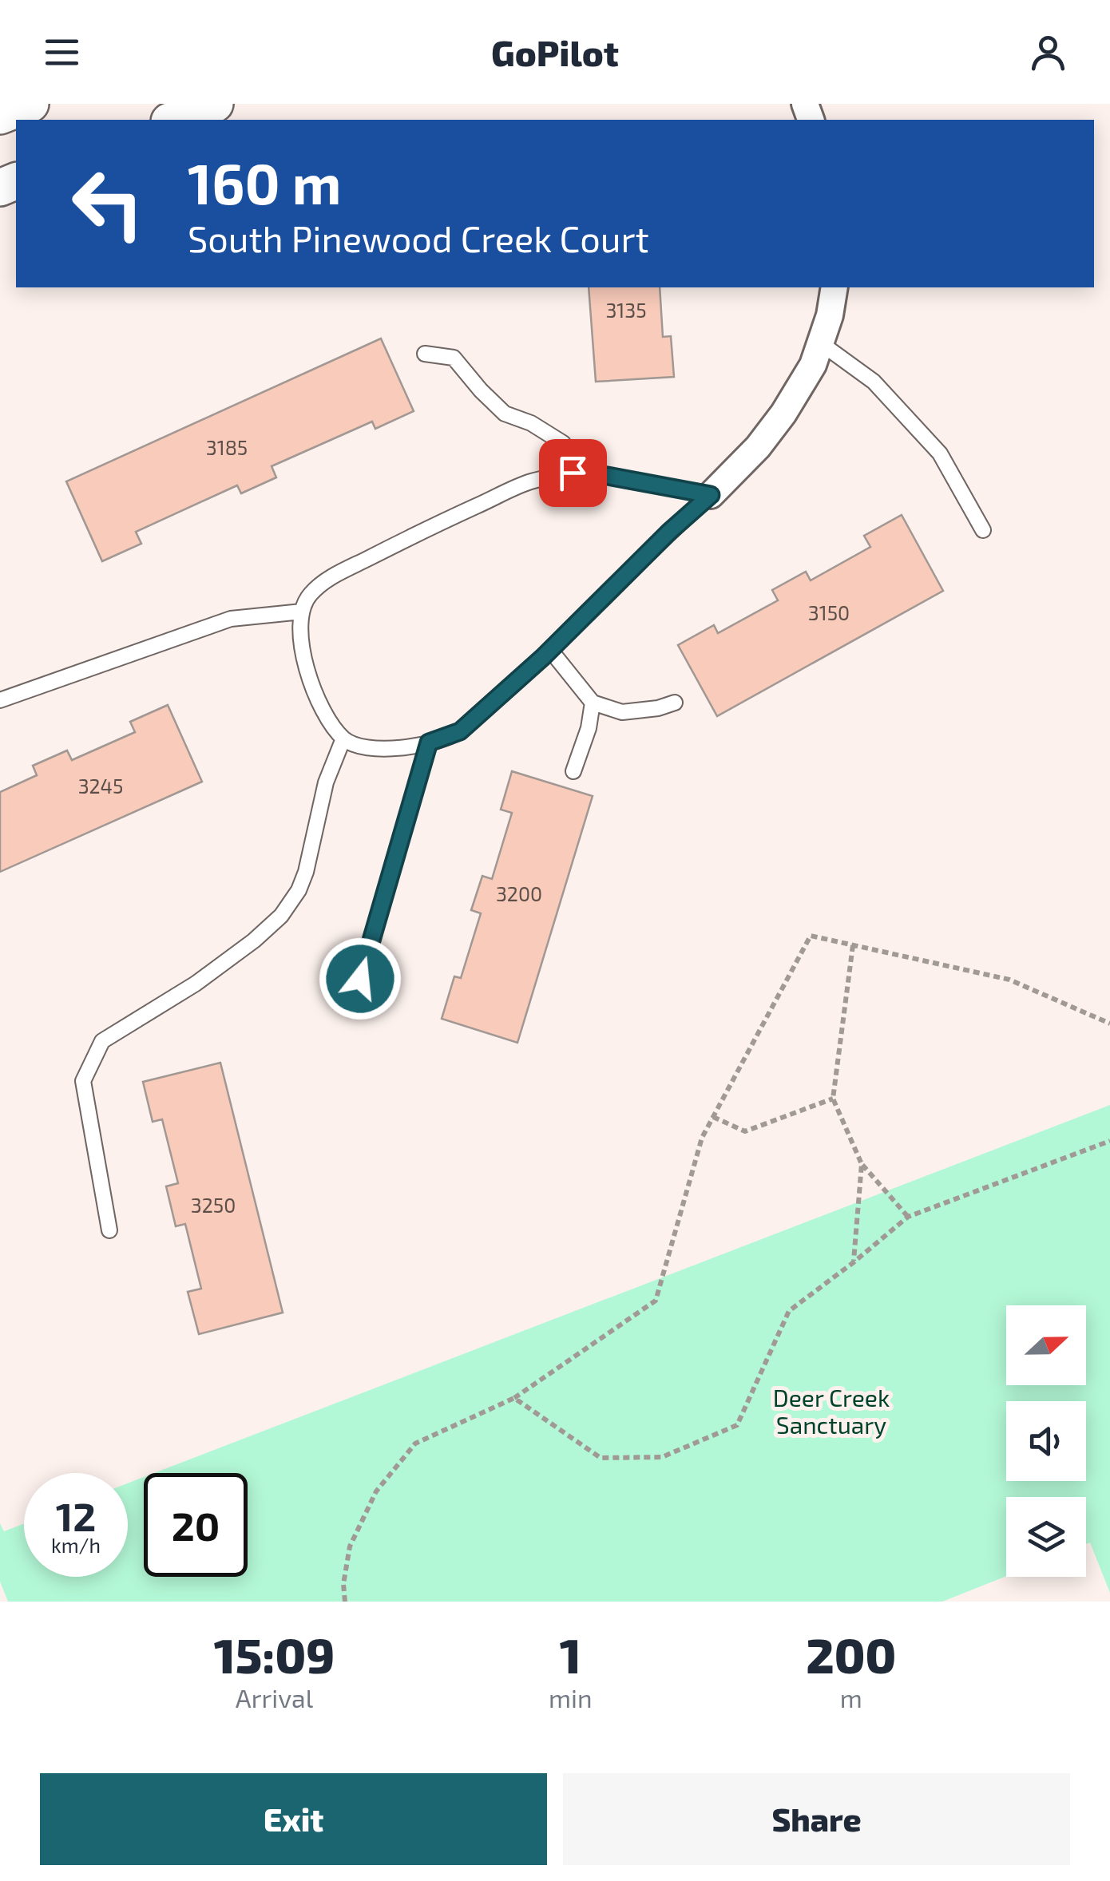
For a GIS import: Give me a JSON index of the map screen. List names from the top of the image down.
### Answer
{
  "parks": ["Deer Creek Sanctuary"],
  "house_numbers": [
    "3135",
    "3185",
    "3150",
    "3245",
    "3200",
    "3250"
  ],
  "north": "right",
  "page": {
    "header": "GoPilot",
    "turn": ["160 m", "South Pinewood Creek Court"],
    "speed": "12 km/h",
    "limit": "20",
    "eta": [
      "15:09",
      "Arrival",
      "1",
      "min",
      "200",
      "m"
    ],
    "buttons": ["Exit", "Share"]
  }
}
